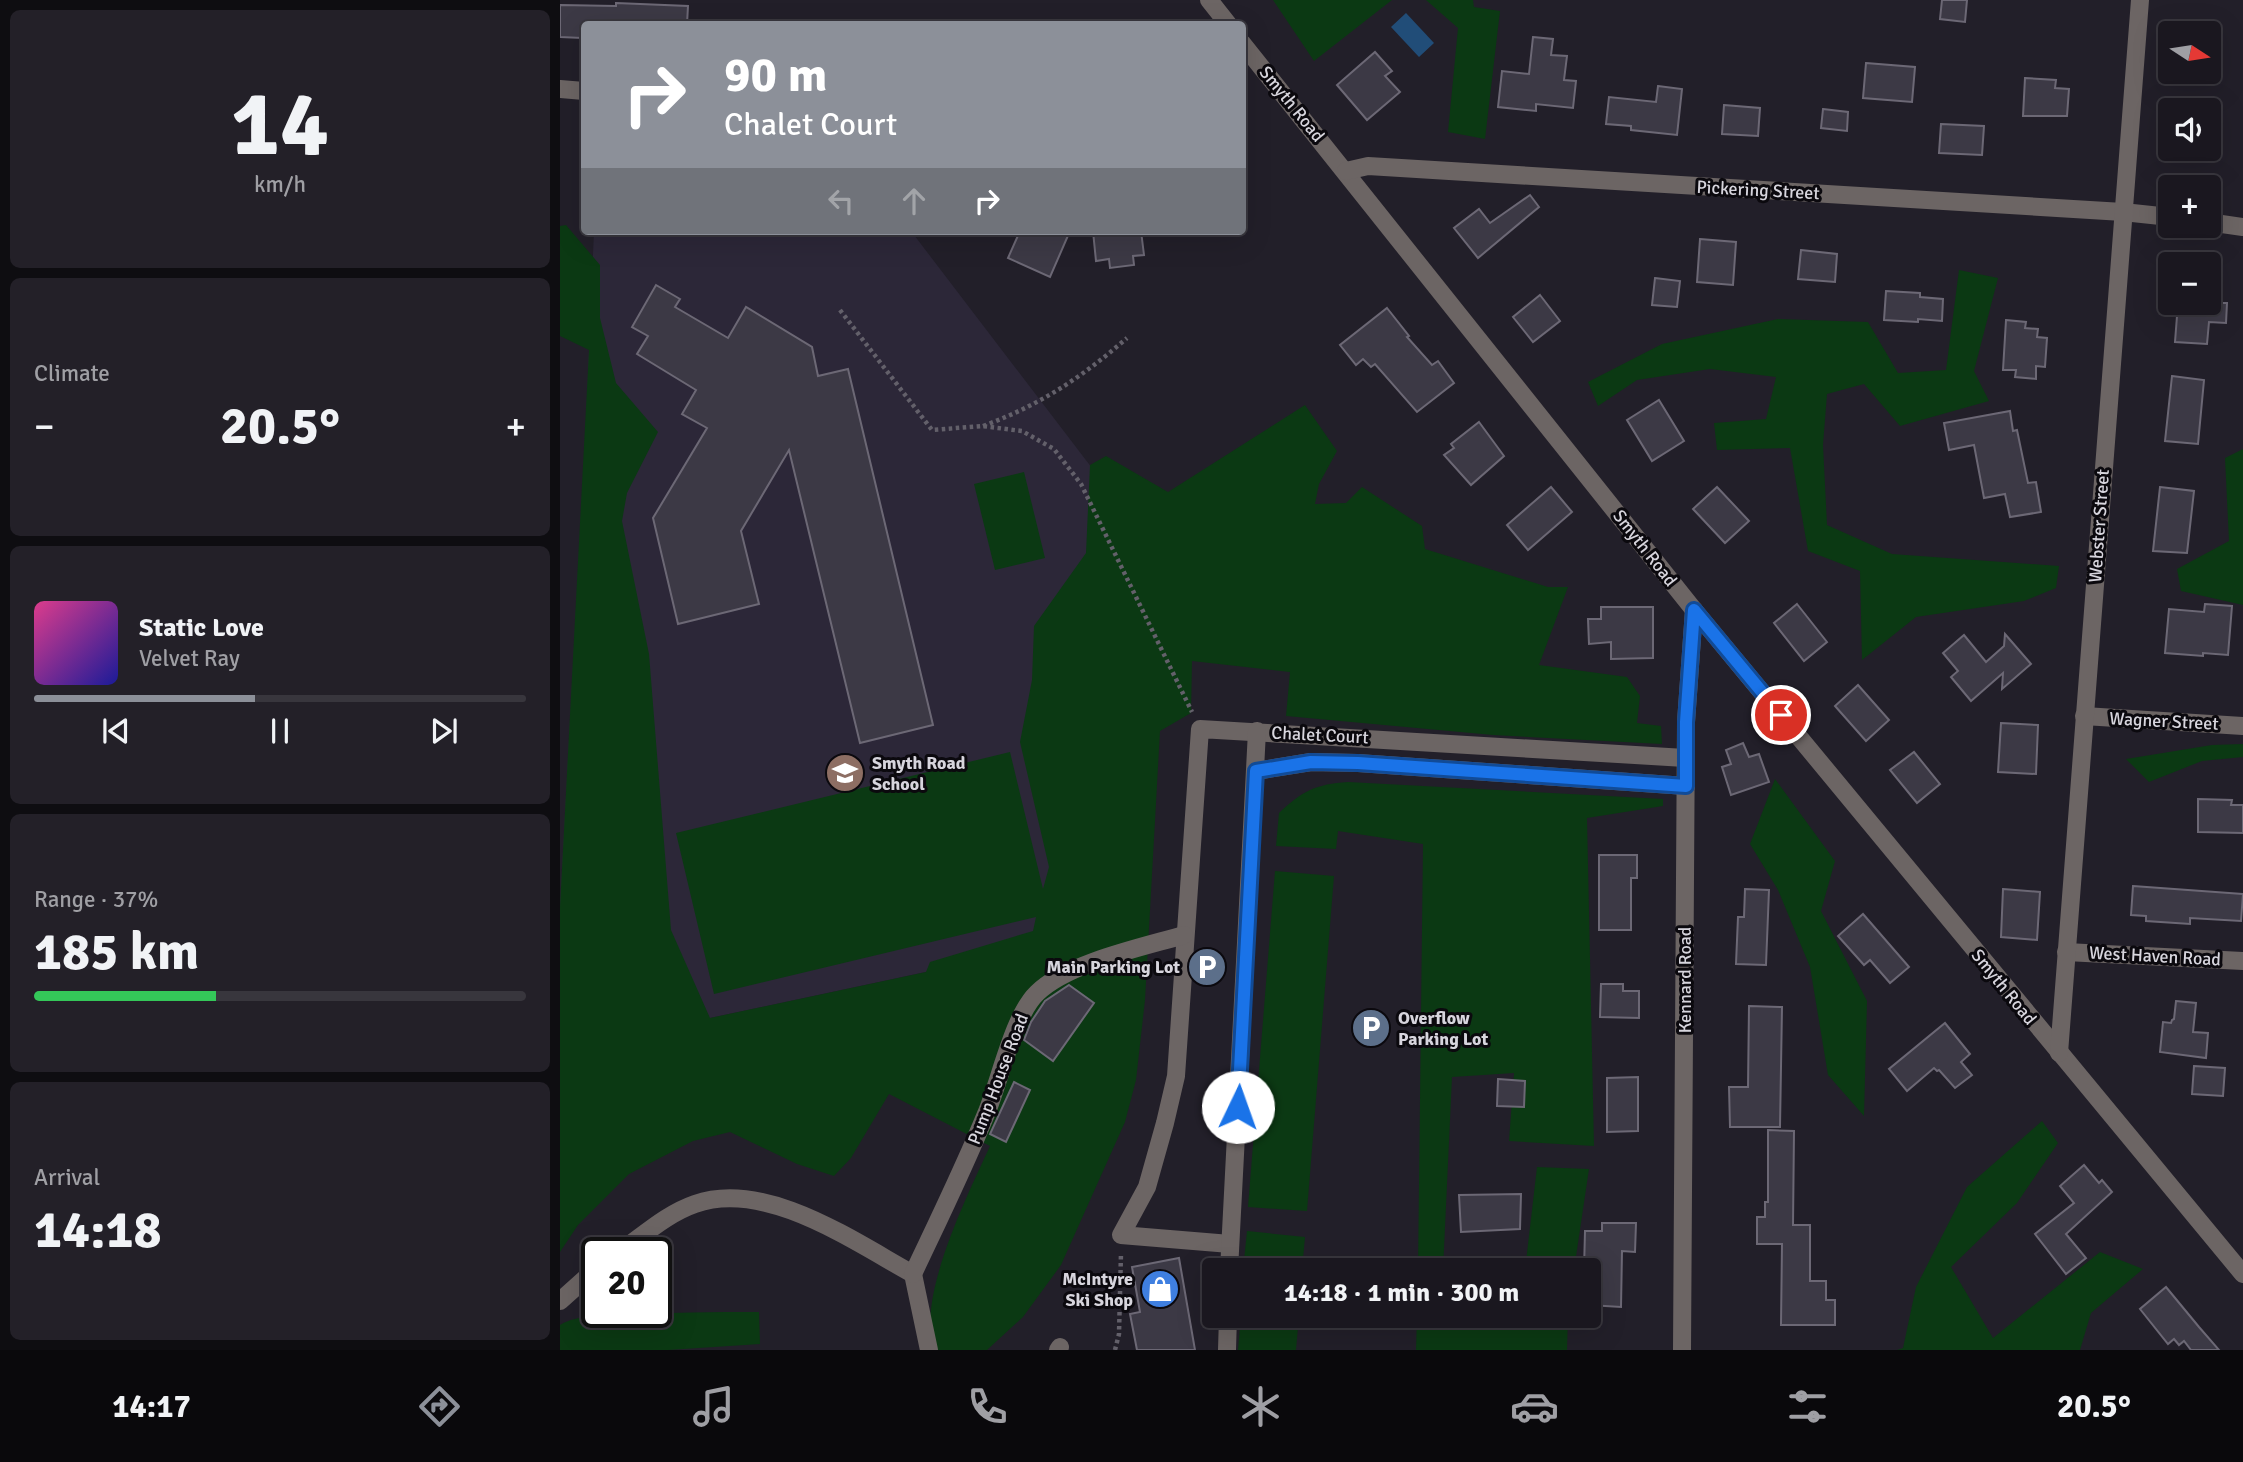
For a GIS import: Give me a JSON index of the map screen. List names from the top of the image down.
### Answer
{
  "streets": {
    "street": [
      "Smyth Road",
      "Pickering Street",
      "Webster Street",
      "Wagner Street",
      "Chalet Court",
      "West Haven Road",
      "Kennard Road",
      "Pump House Road"
    ]
  },
  "crossings": [
    ["Smyth Road", "Pickering Street"],
    ["Smyth Road", "Webster Street"],
    ["Smyth Road", "Kennard Road"],
    ["Pickering Street", "Webster Street"],
    ["Webster Street", "Wagner Street"],
    ["Webster Street", "West Haven Road"],
    ["Chalet Court", "Kennard Road"]
  ],
  "places": {
    "school or university": ["Smyth Road School"],
    "parking": ["Main Parking Lot", "Overflow Parking Lot"],
    "shop": ["McIntyre Ski Shop"]
  },
  "north": "right",
  "page": {
    "tile": [
      ["14", "km/h"],
      "Climate",
      ["Range · 37%", "185 km"],
      ["Arrival", "14:18"]
    ],
    "map_buttons": ["+", "−"],
    "turn": ["90 m", "Chalet Court"],
    "heat": ["−", "20.5°", "+"],
    "song": ["Static Love", "Velvet Ray"],
    "limit": "20",
    "trip": "14:18 · 1 min · 300 m",
    "tabs": ["14:17", "20.5°"]
  }
}
